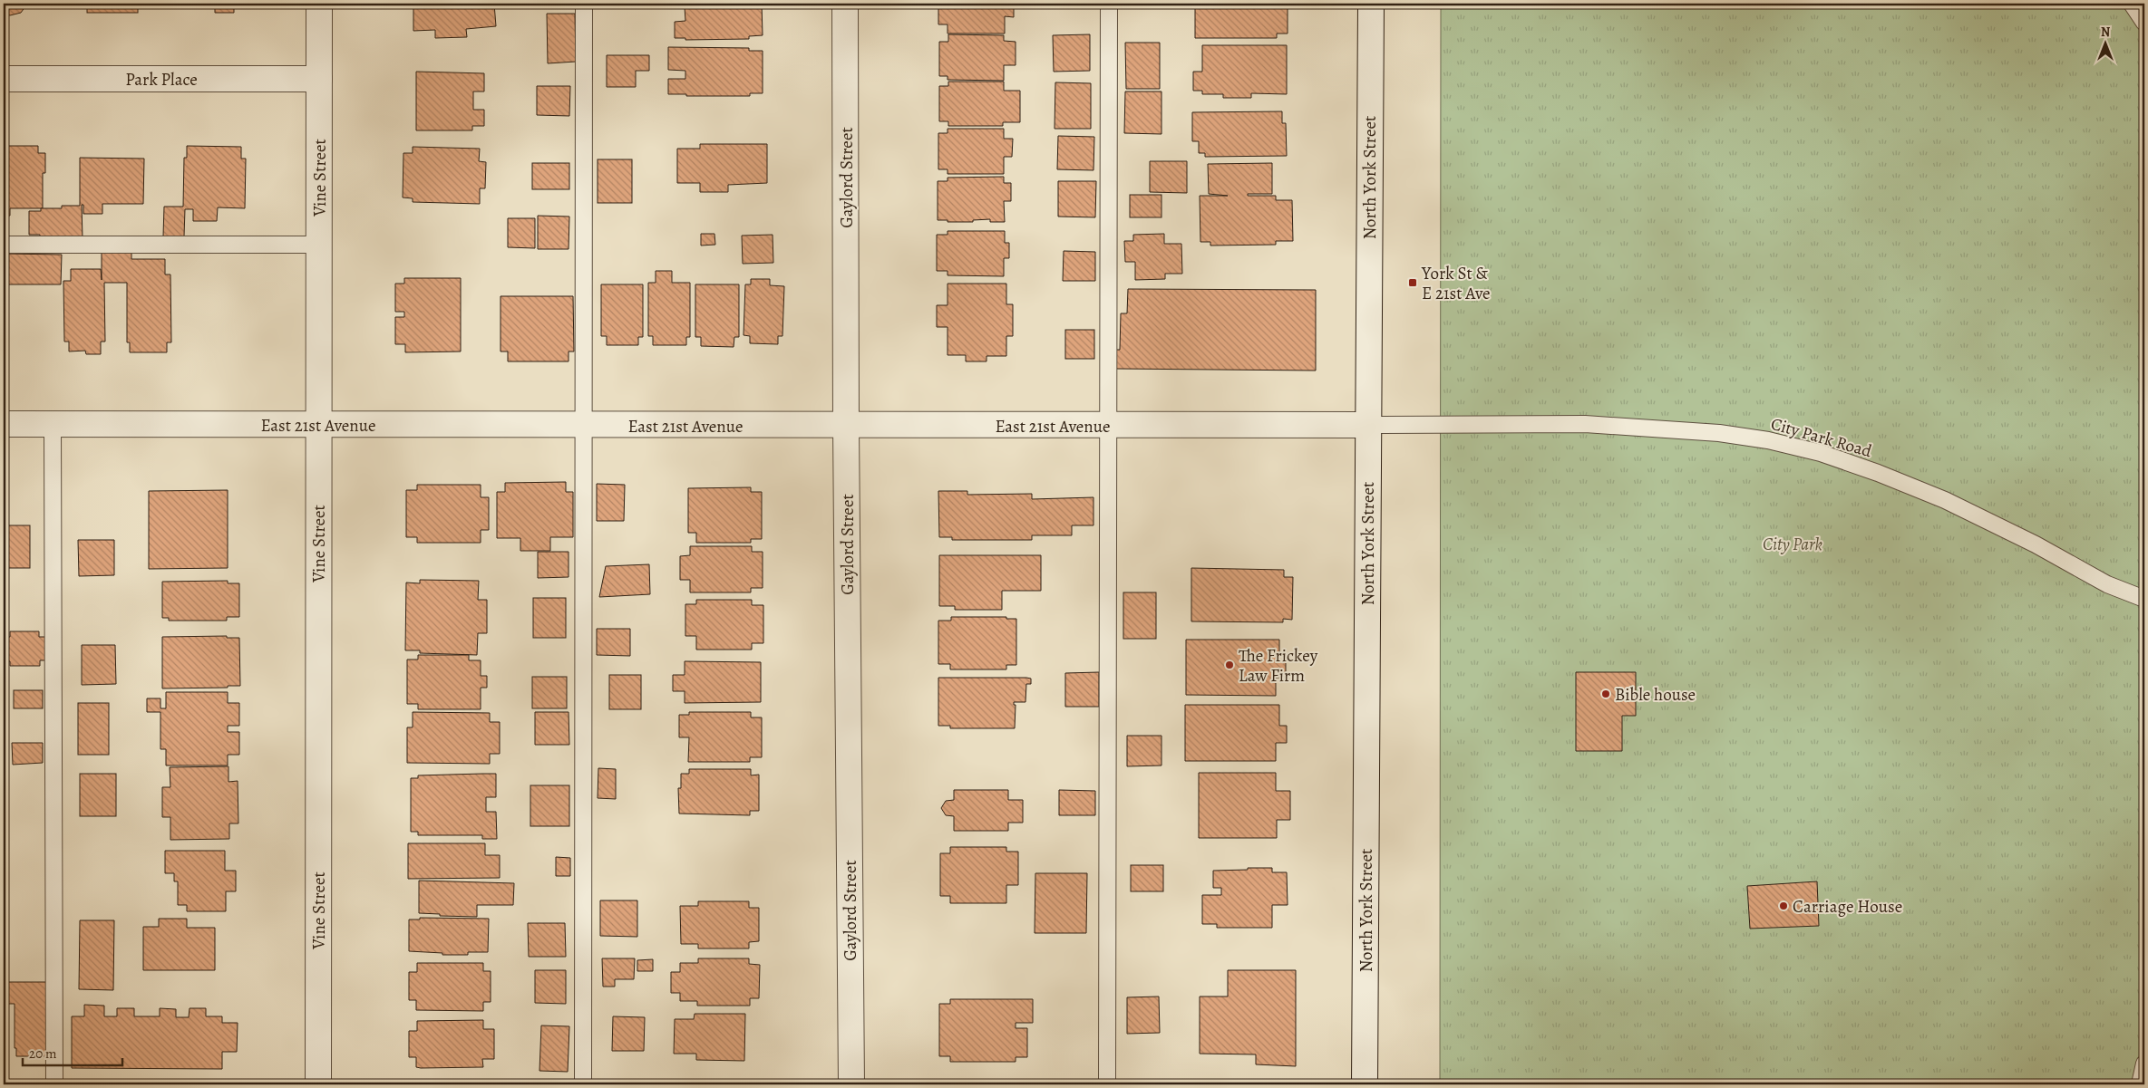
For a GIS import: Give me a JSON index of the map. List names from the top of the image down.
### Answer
{
  "streets": {
    "street": [
      "Park Place",
      "Vine Street",
      "Gaylord Street",
      "North York Street",
      "East 21st Avenue"
    ],
    "lane": ["City Park Road"]
  },
  "crossings": [
    ["Park Place", "Vine Street"],
    ["Vine Street", "East 21st Avenue"],
    ["Gaylord Street", "East 21st Avenue"],
    ["North York Street", "East 21st Avenue"],
    ["North York Street", "City Park Road"],
    ["East 21st Avenue", "City Park Road"]
  ],
  "parks": ["City Park"],
  "places": {
    "transit": ["York St & E 21st Ave"],
    "other": ["The Frickey Law Firm", "Bible house", "Carriage House"]
  },
  "scale_bar": "20 m",
  "north": "top"
}
